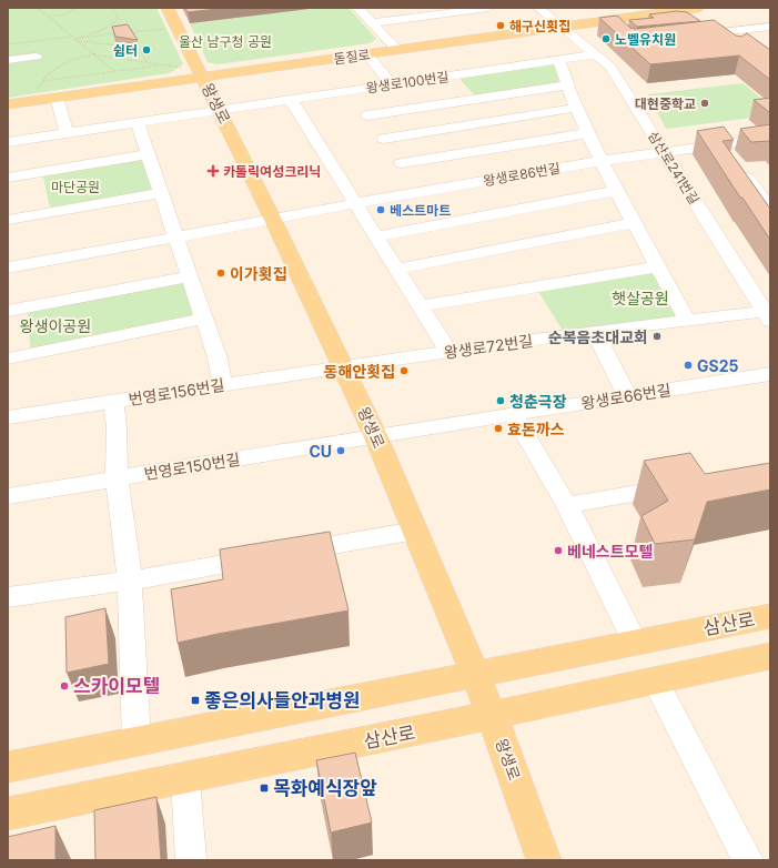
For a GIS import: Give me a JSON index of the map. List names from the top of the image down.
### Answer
{
  "streets": {
    "main road": ["돋질로", "왕생로", "삼산로"],
    "street": [
      "왕생로100번길",
      "삼산로241번길",
      "왕생로86번길",
      "왕생로72번길",
      "번영로156번길",
      "왕생로66번길",
      "번영로150번길"
    ]
  },
  "crossings": [
    ["돋질로", "왕생로"],
    ["돋질로", "삼산로241번길"],
    ["왕생로100번길", "왕생로"],
    ["왕생로100번길", "삼산로241번길"],
    ["왕생로", "왕생로86번길"],
    ["왕생로", "왕생로72번길"],
    ["왕생로", "번영로156번길"],
    ["왕생로", "왕생로66번길"],
    ["왕생로", "번영로150번길"],
    ["왕생로", "삼산로"],
    ["삼산로241번길", "왕생로86번길"],
    ["삼산로241번길", "왕생로72번길"],
    ["왕생로72번길", "번영로156번길"],
    ["왕생로66번길", "번영로150번길"]
  ],
  "parks": [
    "울산 남구청 공원",
    "마단공원",
    "햇살공원",
    "왕생이공원"
  ],
  "places": {
    "other": [
      "해구신횟집",
      "노벨유치원",
      "쉼터",
      "대현중학교",
      "베스트마트",
      "이가횟집",
      "순복음초대교회",
      "GS25",
      "동해안횟집",
      "청춘극장",
      "효돈까스",
      "CU",
      "베네스트모텔",
      "스카이모텔"
    ],
    "health": ["카톨릭여성크리닉"],
    "transit": ["좋은의사들안과병원", "목화예식장앞"]
  }
}
